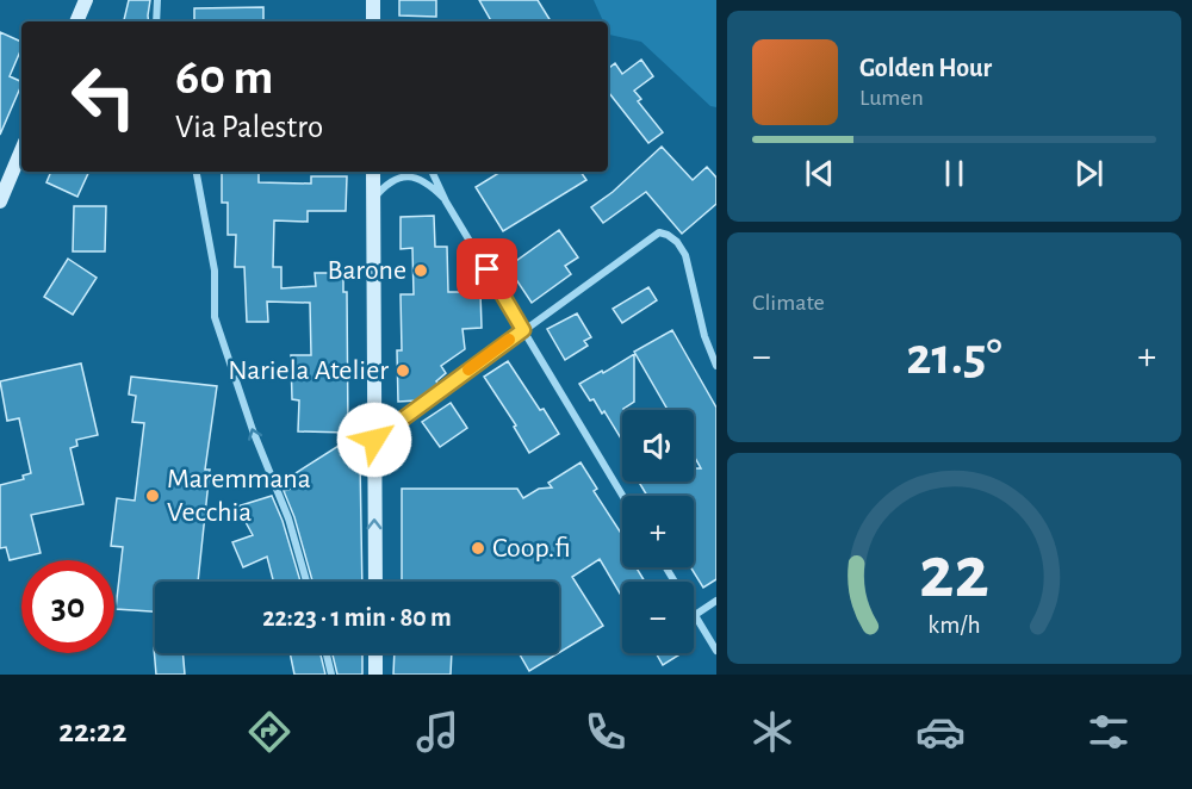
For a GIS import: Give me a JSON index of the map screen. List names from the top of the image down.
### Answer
{
  "places": [
    "Barone",
    "Nariela Atelier",
    "Maremmana Vecchia",
    "Coop.fi"
  ],
  "page": {
    "turn": ["60 m", "Via Palestro"],
    "song": ["Golden Hour", "Lumen"],
    "tile": "Climate",
    "heat": ["−", "21.5°", "+"],
    "map_buttons": ["+", "−"],
    "limit": "30",
    "trip": "22:23 · 1 min · 80 m",
    "tabs": "22:22",
    "gauge": ["22", "km/h"]
  }
}
